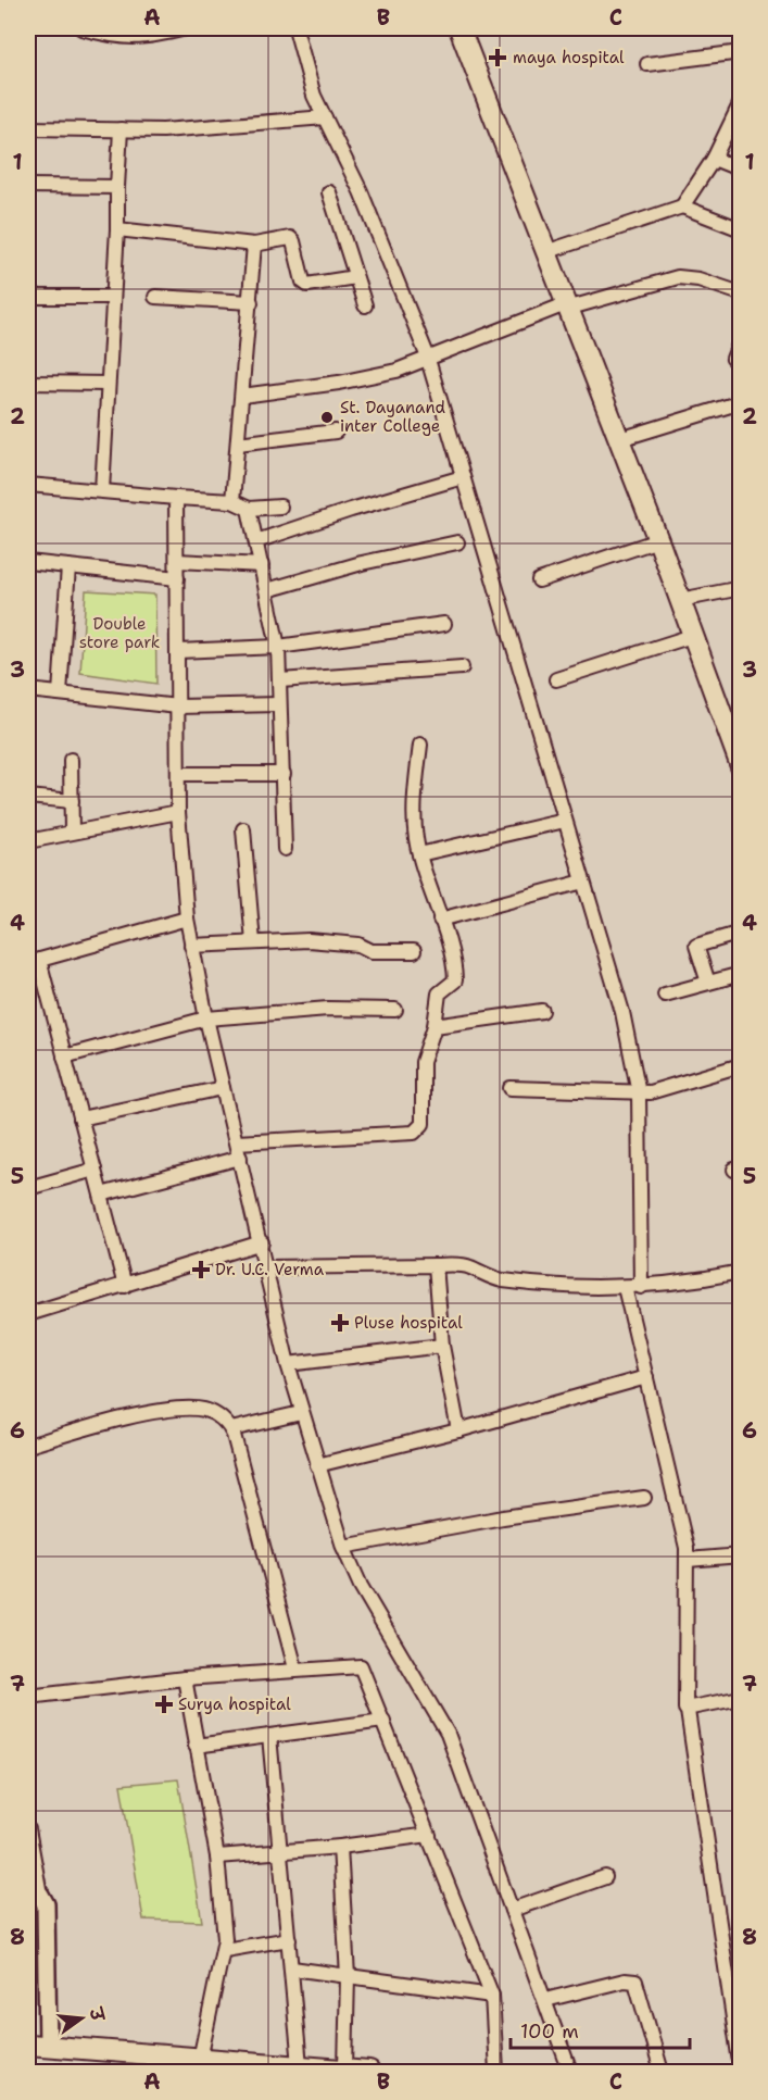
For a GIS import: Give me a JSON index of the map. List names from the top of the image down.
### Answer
{
  "parks": ["Double store park"],
  "places": {
    "health": [
      "maya hospital",
      "Dr. U.C. Verma",
      "Pluse hospital",
      "Surya hospital"
    ],
    "other": ["St. Dayanand inter College"]
  },
  "scale_bar": "100 m",
  "north": "right",
  "grid": {
    "columns": ["A", "B", "C"],
    "rows": [
      "1",
      "2",
      "3",
      "4",
      "5",
      "6",
      "7",
      "8"
    ]
  }
}
